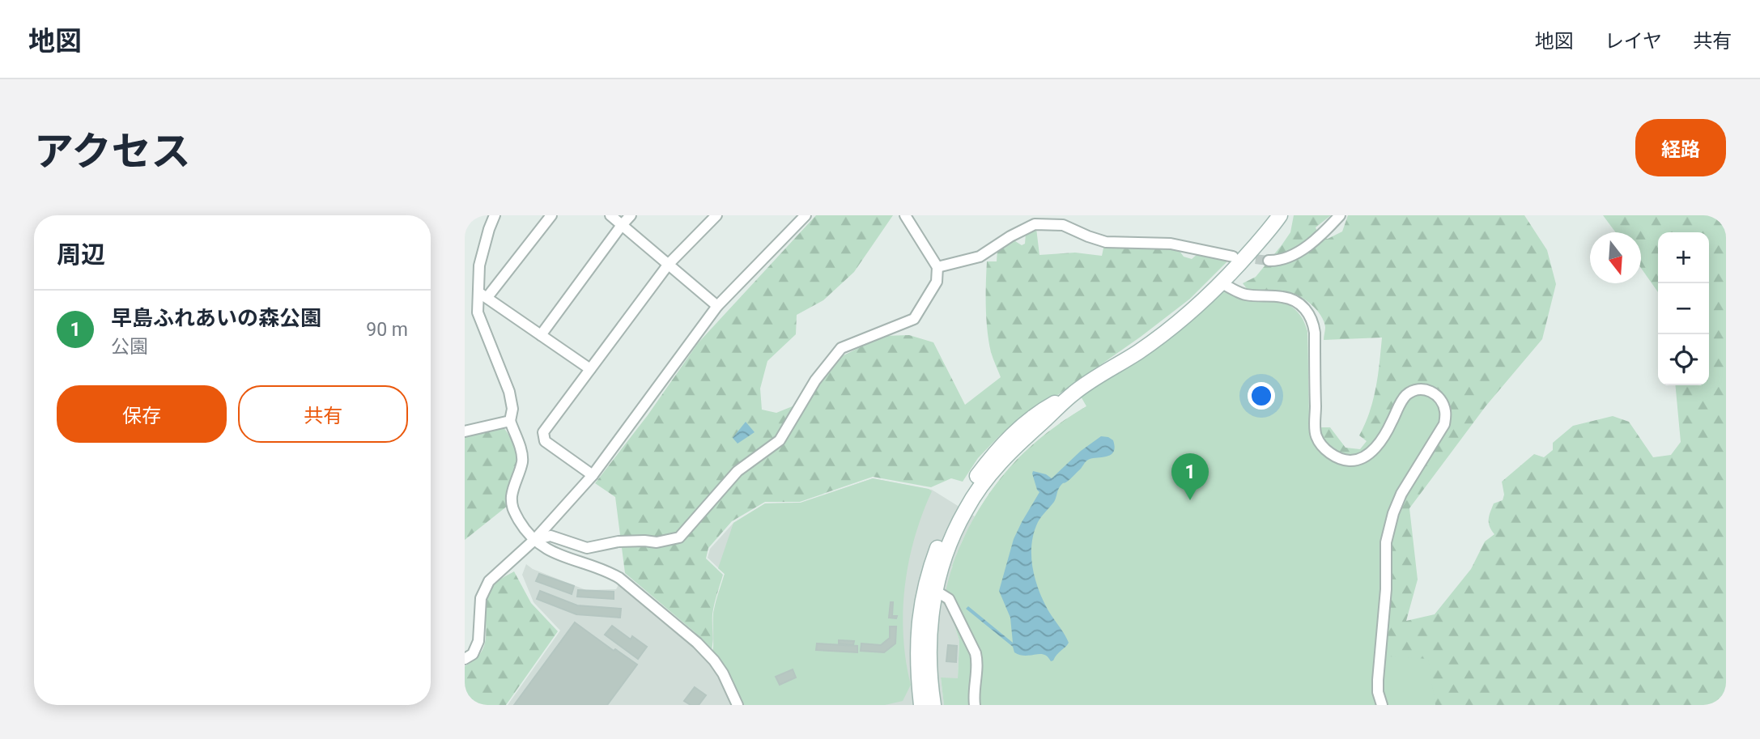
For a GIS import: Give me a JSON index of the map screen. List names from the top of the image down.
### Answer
{
  "north": "bottom",
  "page": {
    "header": "地図",
    "nav": ["地図", "レイヤ", "共有"],
    "title": "アクセス",
    "buttons": [
      "経路",
      ["保存", "共有"]
    ],
    "heading": "周辺",
    "map_buttons": ["+", "−"],
    "list": [
      {
        "mark": "1",
        "name": "早島ふれあいの森公園",
        "note": "公園",
        "value": "90 m"
      }
    ],
    "pins": "1"
  }
}
